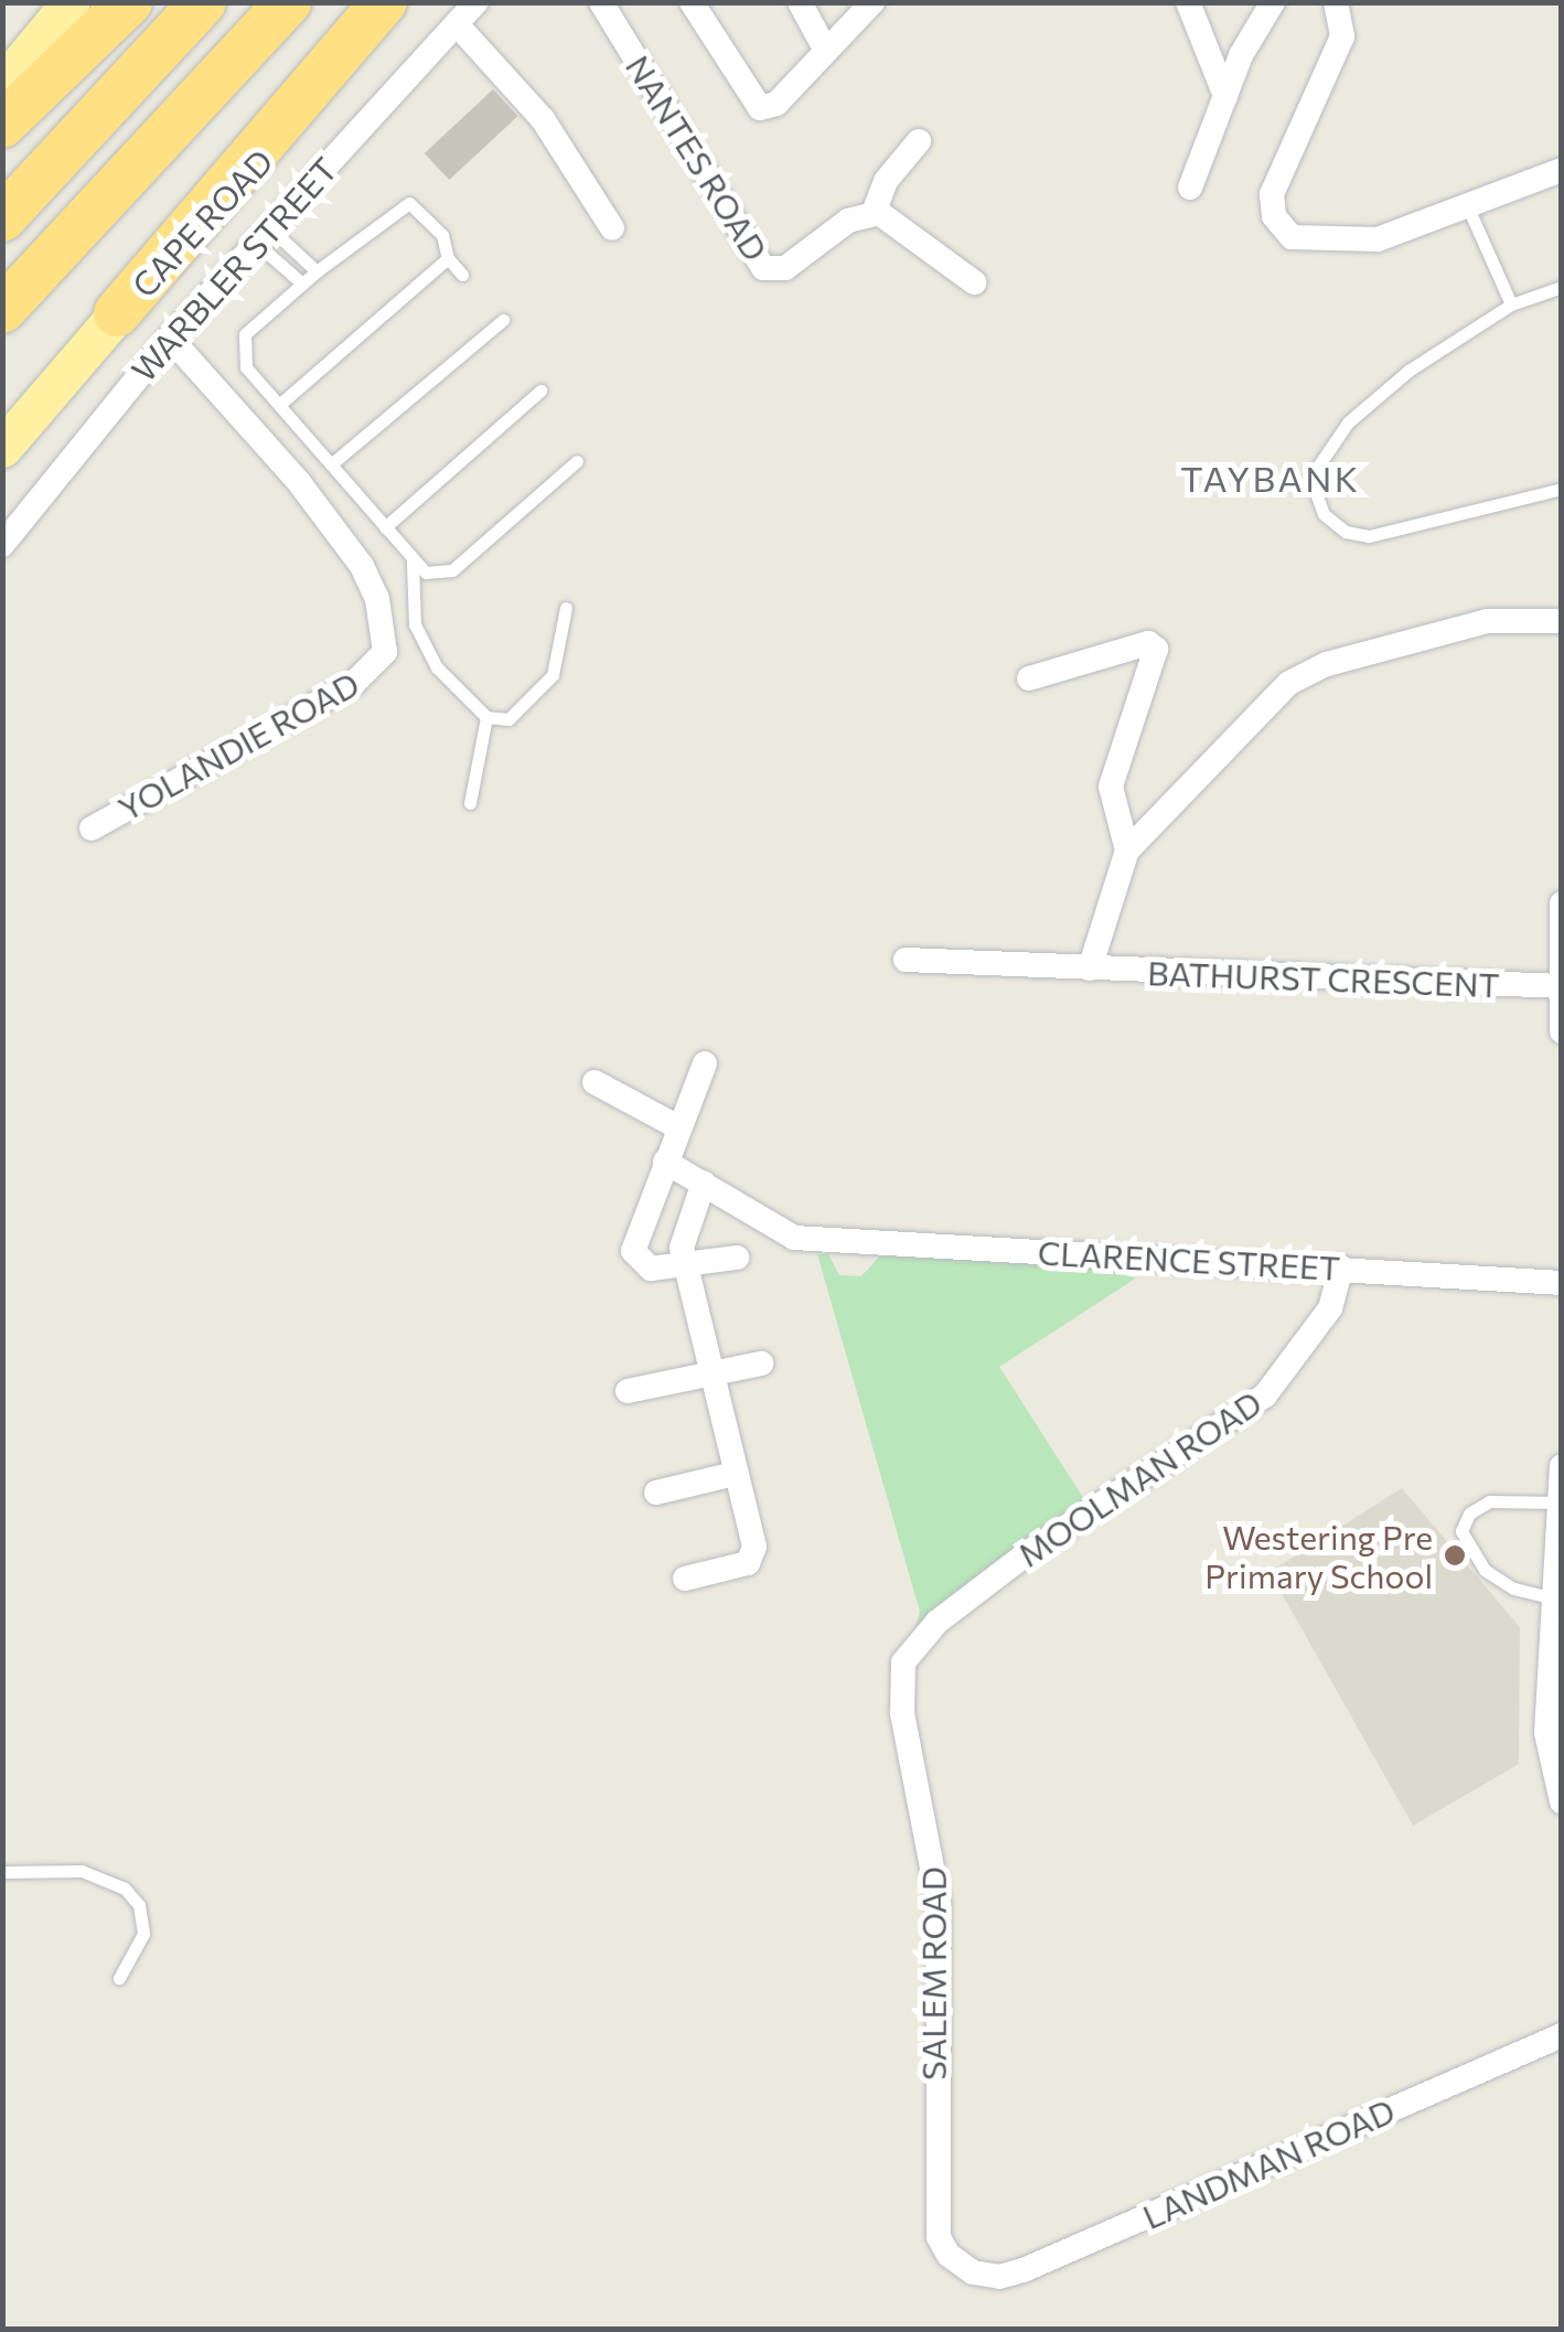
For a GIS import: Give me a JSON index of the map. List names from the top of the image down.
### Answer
{
  "streets": {
    "main road": ["CAPE ROAD"],
    "street": [
      "NANTES ROAD",
      "WARBLER STREET",
      "YOLANDIE ROAD",
      "BATHURST CRESCENT",
      "CLARENCE STREET",
      "MOOLMAN ROAD",
      "SALEM ROAD",
      "LANDMAN ROAD"
    ]
  },
  "crossings": [
    ["WARBLER STREET", "YOLANDIE ROAD"],
    ["CLARENCE STREET", "MOOLMAN ROAD"],
    ["MOOLMAN ROAD", "SALEM ROAD"],
    ["SALEM ROAD", "LANDMAN ROAD"]
  ],
  "districts": ["TAYBANK"],
  "places": ["Westering Pre Primary School"]
}
